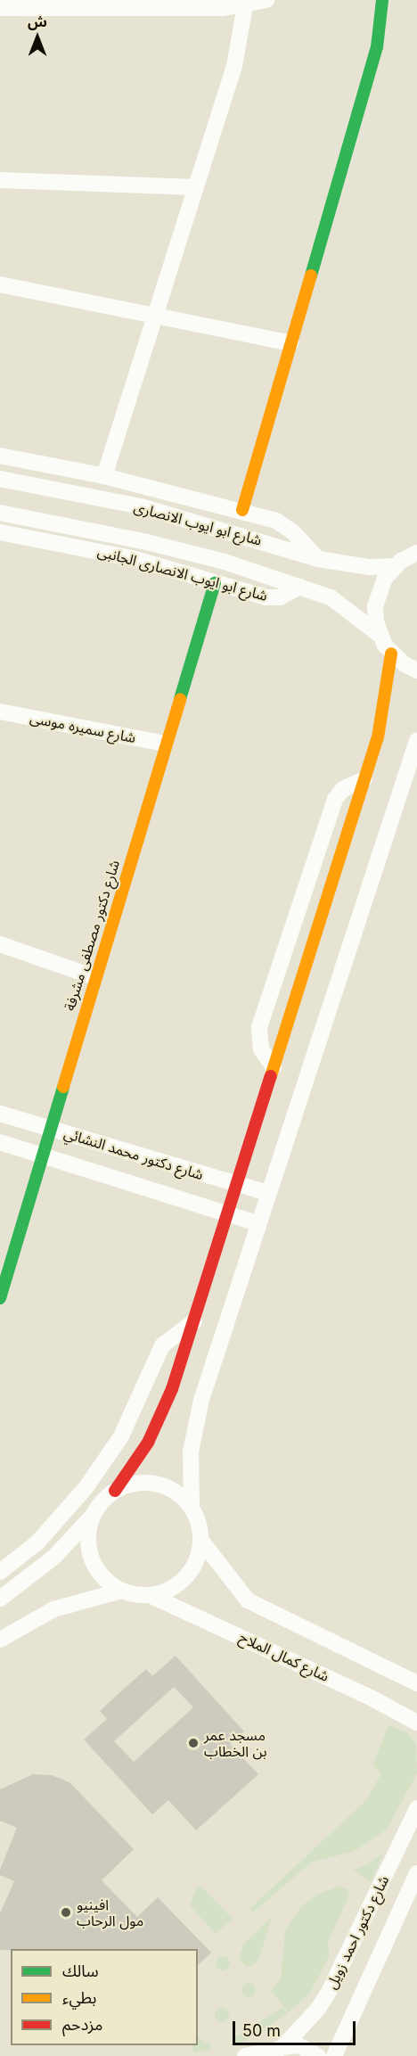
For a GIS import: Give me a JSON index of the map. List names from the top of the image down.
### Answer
{
  "streets": {
    "street": [
      "شارع ابو ايوب الانصارى",
      "شارع ابو ايوب الانصارى الجانبى",
      "شارع سميره موسى",
      "شارع دكتور مصطفى مشرفة",
      "شارع دكتور محمد النشائي",
      "شارع كمال الملاح",
      "شارع دكتور احمد زويل"
    ]
  },
  "crossings": [
    ["شارع ابو ايوب الانصارى", "شارع ابو ايوب الانصارى الجانبى"],
    ["شارع ابو ايوب الانصارى الجانبى", "شارع دكتور مصطفى مشرفة"],
    ["شارع سميره موسى", "شارع دكتور مصطفى مشرفة"],
    ["شارع دكتور مصطفى مشرفة", "شارع دكتور محمد النشائي"]
  ],
  "places": ["مسجد عمر بن الخطاب", "افينيو مول الرحاب"],
  "legend": ["سالك", "بطيء", "مزدحم"],
  "scale_bar": "50 m",
  "north": "top"
}
